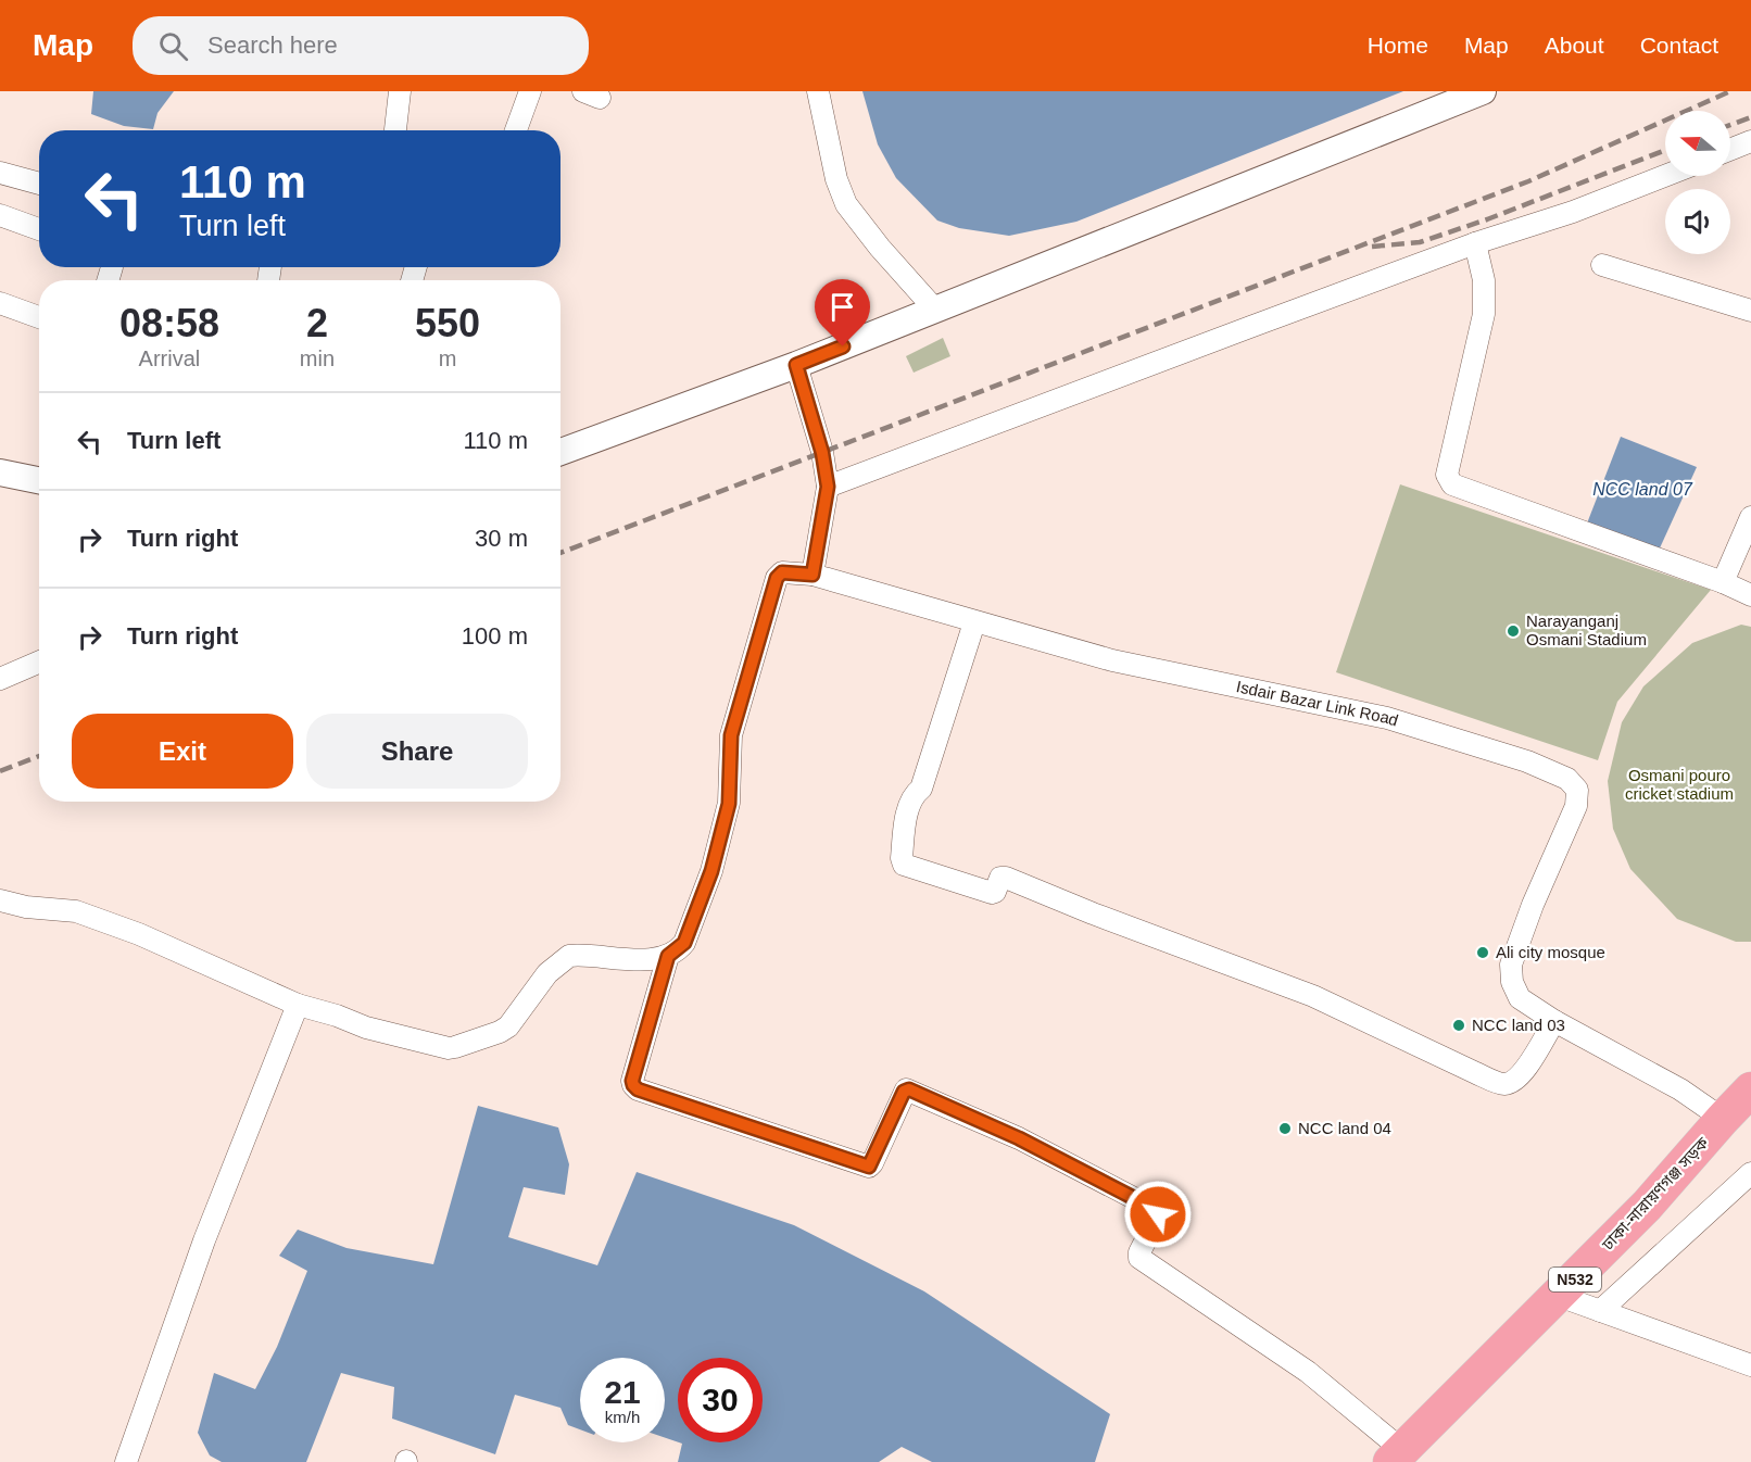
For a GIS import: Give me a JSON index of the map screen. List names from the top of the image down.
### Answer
{
  "streets": {
    "highway": ["ঢাকা-নারায়ণগঞ্জ সড়ক", "N532"],
    "street": ["Isdair Bazar Link Road"]
  },
  "crossings": [
    ["Isdair Bazar Link Road", "ঢাকা-নারায়ণগঞ্জ সড়ক"]
  ],
  "water": ["NCC land 07"],
  "parks": ["Osmani pouro cricket stadium"],
  "places": [
    "Narayanganj Osmani Stadium",
    "Ali city mosque",
    "NCC land 03",
    "NCC land 04"
  ],
  "north": "left",
  "page": {
    "header": "Map",
    "search": "Search here",
    "nav": [
      "Home",
      "Map",
      "About",
      "Contact"
    ],
    "turn": ["110 m", "Turn left"],
    "eta": [
      "08:58",
      "Arrival",
      "2",
      "min",
      "550",
      "m"
    ],
    "list": [
      {
        "name": "Turn left",
        "value": "110 m"
      },
      {
        "name": "Turn right",
        "value": "30 m"
      },
      {
        "name": "Turn right",
        "value": "100 m"
      }
    ],
    "buttons": ["Exit", "Share"],
    "speed": "21 km/h",
    "limit": "30"
  }
}
